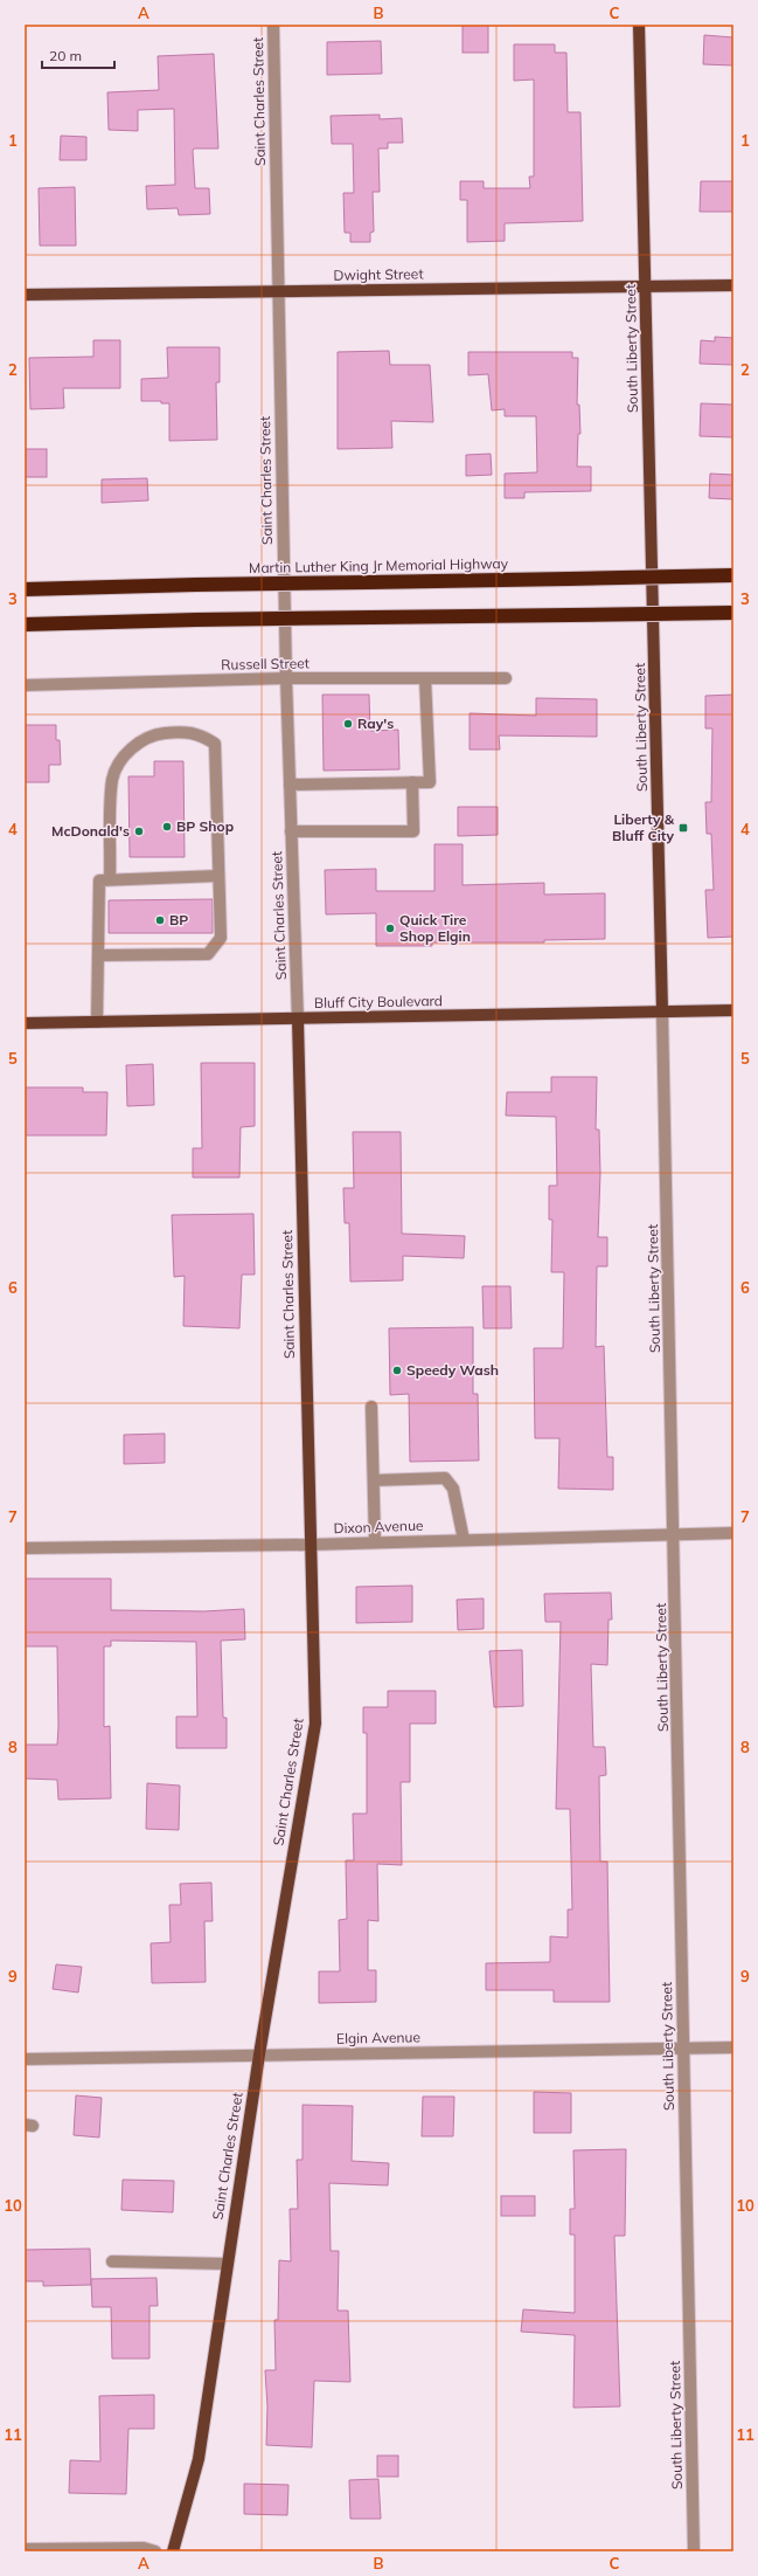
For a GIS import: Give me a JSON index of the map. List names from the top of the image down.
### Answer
{
  "streets": {
    "highway": ["Martin Luther King Jr Memorial Highway"],
    "main road": [
      "Saint Charles Street",
      "Dwight Street",
      "South Liberty Street",
      "Bluff City Boulevard"
    ],
    "street": ["Russell Street", "Dixon Avenue", "Elgin Avenue"]
  },
  "crossings": [
    ["Saint Charles Street", "Dwight Street"],
    ["Saint Charles Street", "Russell Street"],
    ["Saint Charles Street", "Bluff City Boulevard"],
    ["Saint Charles Street", "Dixon Avenue"],
    ["Saint Charles Street", "Elgin Avenue"],
    ["Dwight Street", "South Liberty Street"],
    ["South Liberty Street", "Bluff City Boulevard"],
    ["South Liberty Street", "Dixon Avenue"],
    ["South Liberty Street", "Elgin Avenue"]
  ],
  "places": {
    "other": [
      "Ray's",
      "BP Shop",
      "McDonald's",
      "BP",
      "Quick Tire Shop Elgin",
      "Speedy Wash"
    ],
    "transit": ["Liberty & Bluff City"]
  },
  "scale_bar": "20 m",
  "grid": {
    "columns": ["A", "B", "C"],
    "rows": [
      "1",
      "2",
      "3",
      "4",
      "5",
      "6",
      "7",
      "8",
      "9",
      "10",
      "11"
    ]
  }
}
